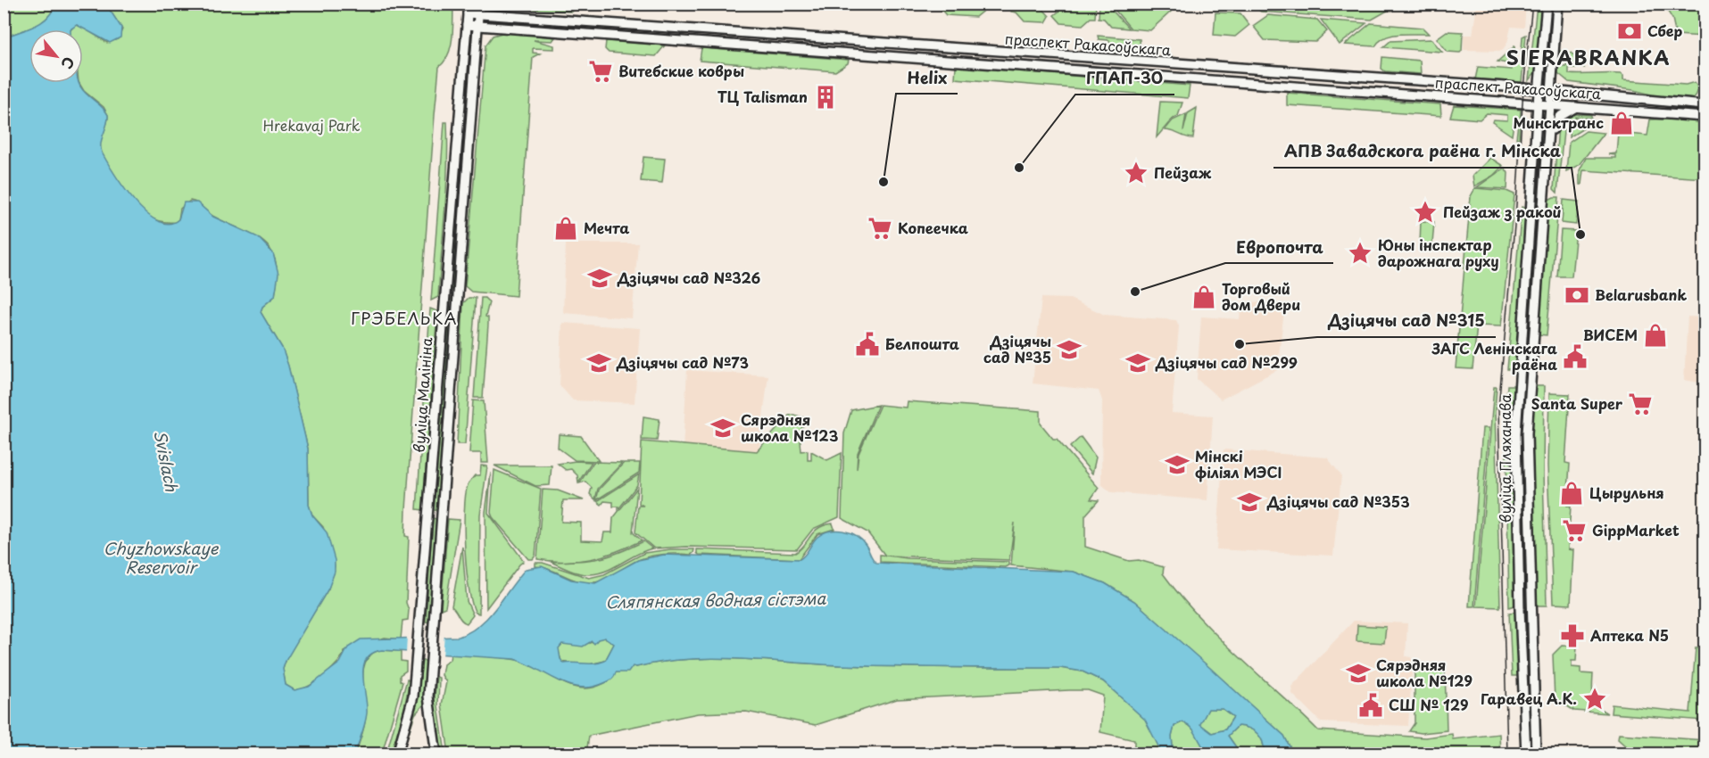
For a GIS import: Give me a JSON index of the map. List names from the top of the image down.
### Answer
{
  "streets": {
    "main road": ["праспект Ракасоўскага", "вуліца Малініна", "вуліца Пляханава"]
  },
  "crossings": [
    ["праспект Ракасоўскага", "вуліца Малініна"],
    ["праспект Ракасоўскага", "вуліца Пляханава"]
  ],
  "districts": ["SIERABRANKA", "ГРЭБЕЛЬКА"],
  "water": ["Svislach", "Chyzhowskaye Reservoir", "Сляпянская водная сістэма"],
  "parks": ["Hrekavaj Park"],
  "places": {
    "bank": ["Сбер", "Belarusbank"],
    "supermarket": [
      "Витебские ковры",
      "Копеечка",
      "Santa Super",
      "GippMarket"
    ],
    "building": ["ТЦ Talisman"],
    "shop": [
      "Минсктранс",
      "Мечта",
      "Торговый дом Двери",
      "ВИСЕМ",
      "Цырульня"
    ],
    "other": [
      "ГПАП-30",
      "Helix",
      "АПВ Завадскога раёна г. Мінска",
      "Европочта",
      "Дзіцячы сад №315"
    ],
    "place": [
      "Пейзаж",
      "Пейзаж з ракой",
      "Юны інспектар дарожнага руху",
      "Гаравец А.К."
    ],
    "school or university": [
      "Дзіцячы сад №326",
      "Дзіцячы сад №35",
      "Дзіцячы сад №73",
      "Дзіцячы сад №299",
      "Сярэдняя школа №123",
      "Мінскі філіял МЭСІ",
      "Дзіцячы сад №353",
      "Сярэдняя школа №129"
    ],
    "public building": ["Белпошта", "ЗАГС Ленінскага раёна", "СШ № 129"],
    "pharmacy": ["Аптека N5"]
  },
  "north": "bottom right"
}
